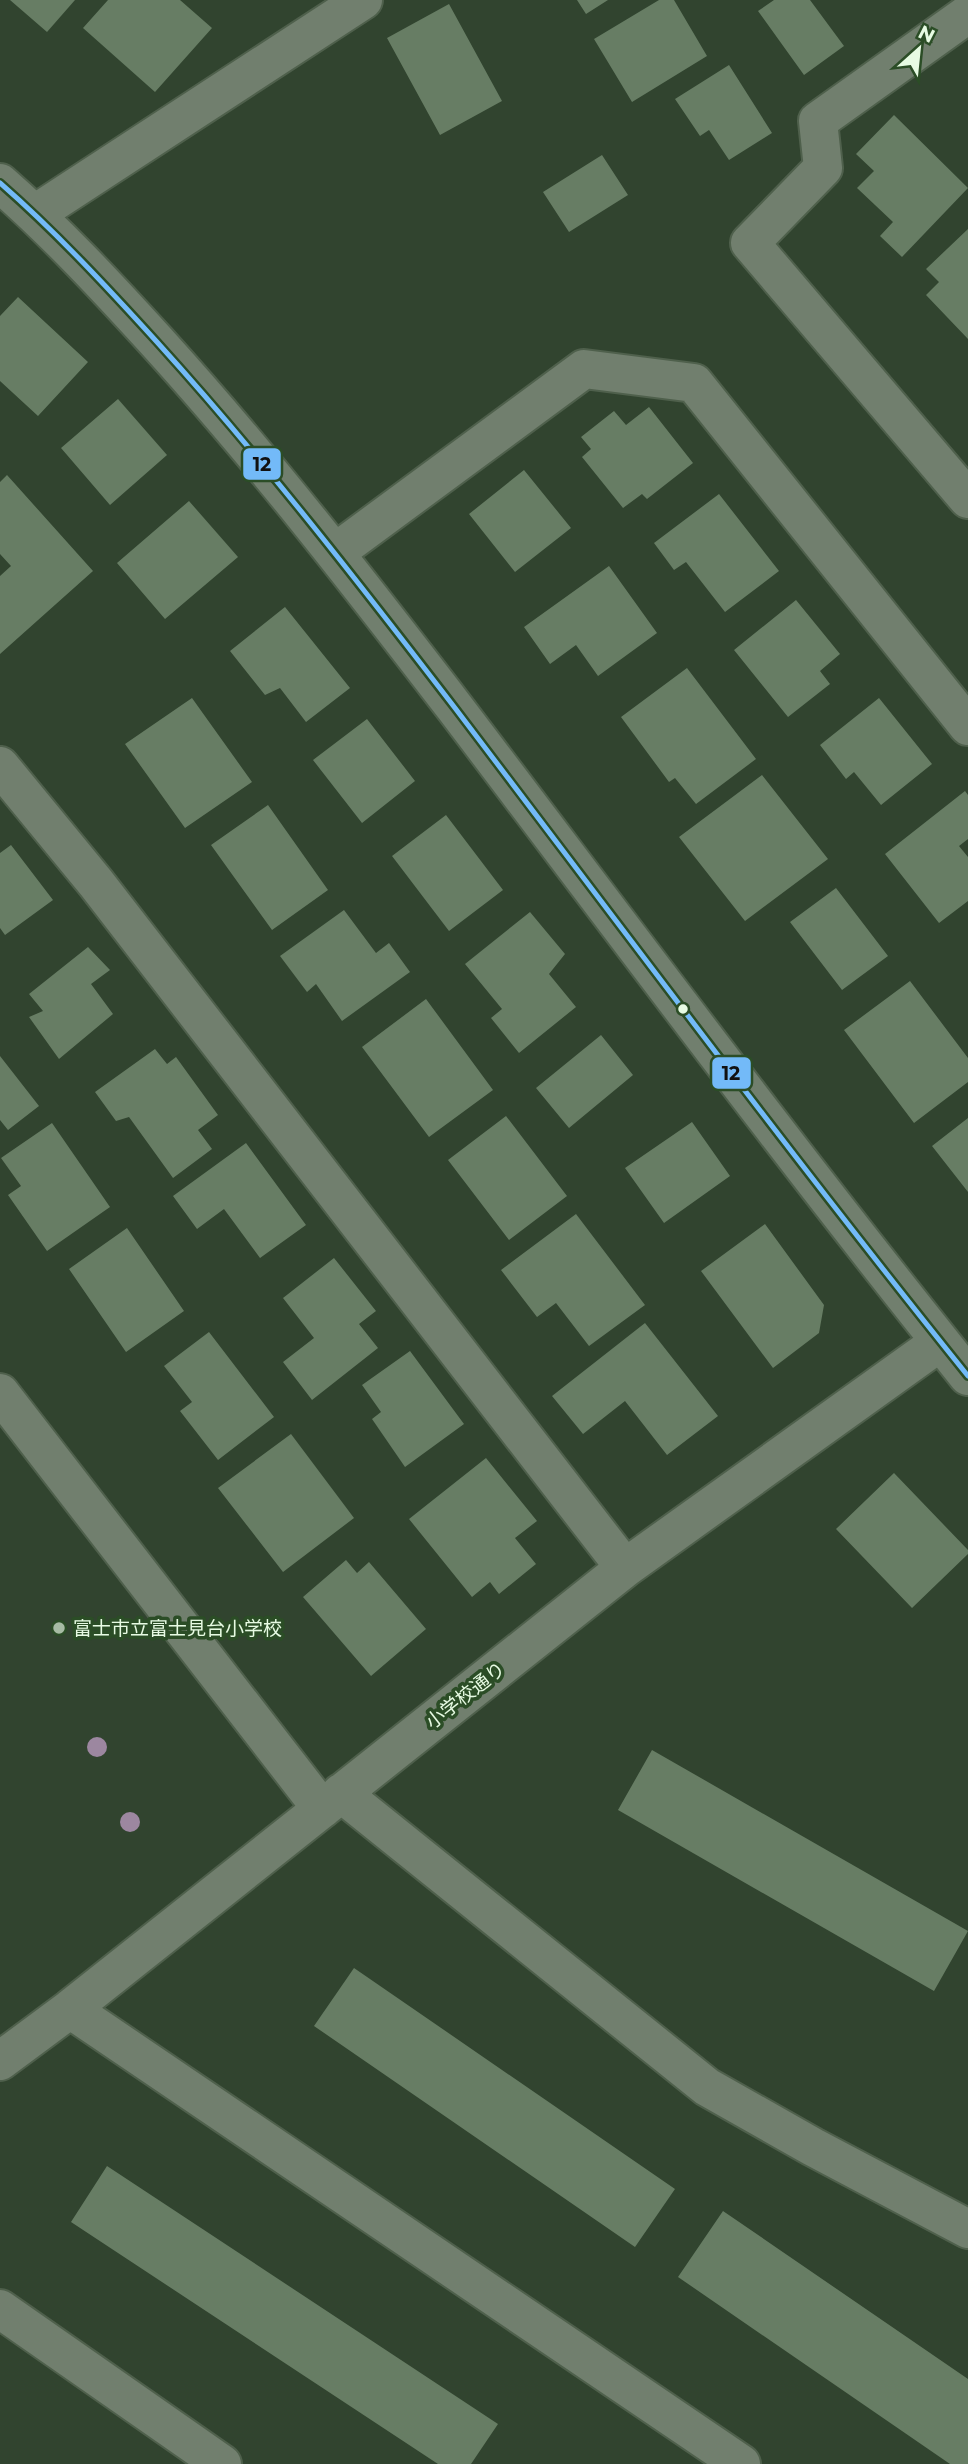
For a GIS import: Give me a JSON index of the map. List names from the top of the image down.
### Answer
{
  "streets": {
    "street": ["小学校通り"]
  },
  "places": ["富士市立富士見台小学校"],
  "lines": ["transit line 12"],
  "north": "top right"
}
